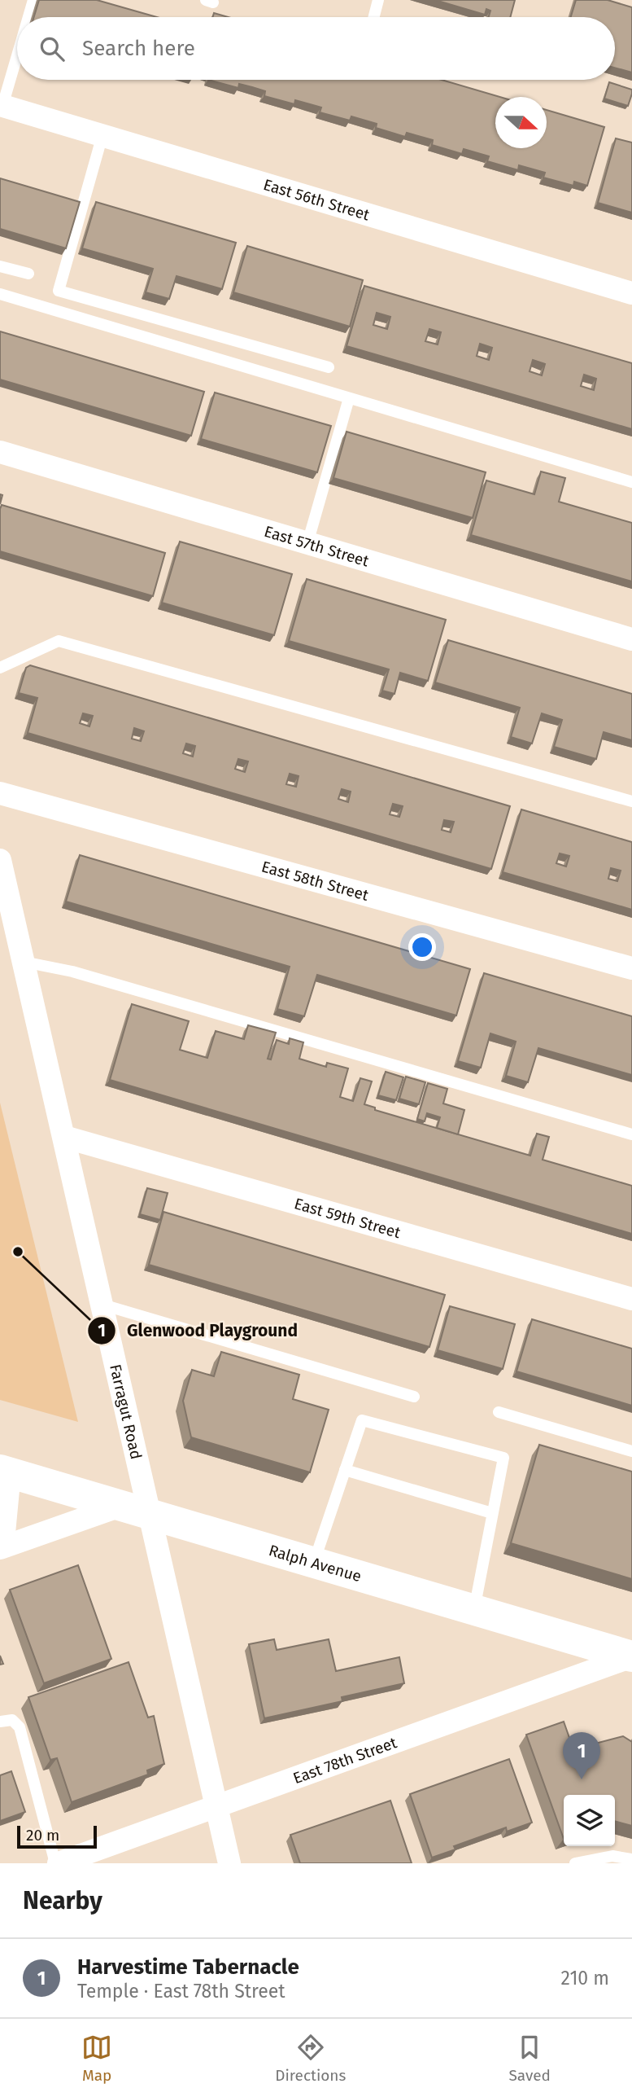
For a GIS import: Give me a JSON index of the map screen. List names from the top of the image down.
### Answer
{
  "streets": {
    "main road": ["Ralph Avenue"],
    "street": [
      "East 56th Street",
      "East 57th Street",
      "East 58th Street",
      "East 59th Street",
      "Farragut Road",
      "East 78th Street"
    ]
  },
  "crossings": [
    ["East 59th Street", "Farragut Road"],
    ["Farragut Road", "Ralph Avenue"],
    ["Farragut Road", "East 78th Street"],
    ["Ralph Avenue", "East 78th Street"]
  ],
  "places": ["Glenwood Playground"],
  "scale_bar": "20 m",
  "north": "right",
  "page": {
    "search": "Search here",
    "pins": "1",
    "scale": "20 m",
    "heading": "Nearby",
    "list": [
      {
        "mark": "1",
        "name": "Harvestime Tabernacle",
        "note": "Temple · East 78th Street",
        "value": "210 m"
      }
    ],
    "nav": ["Map", "Directions", "Saved"]
  }
}
